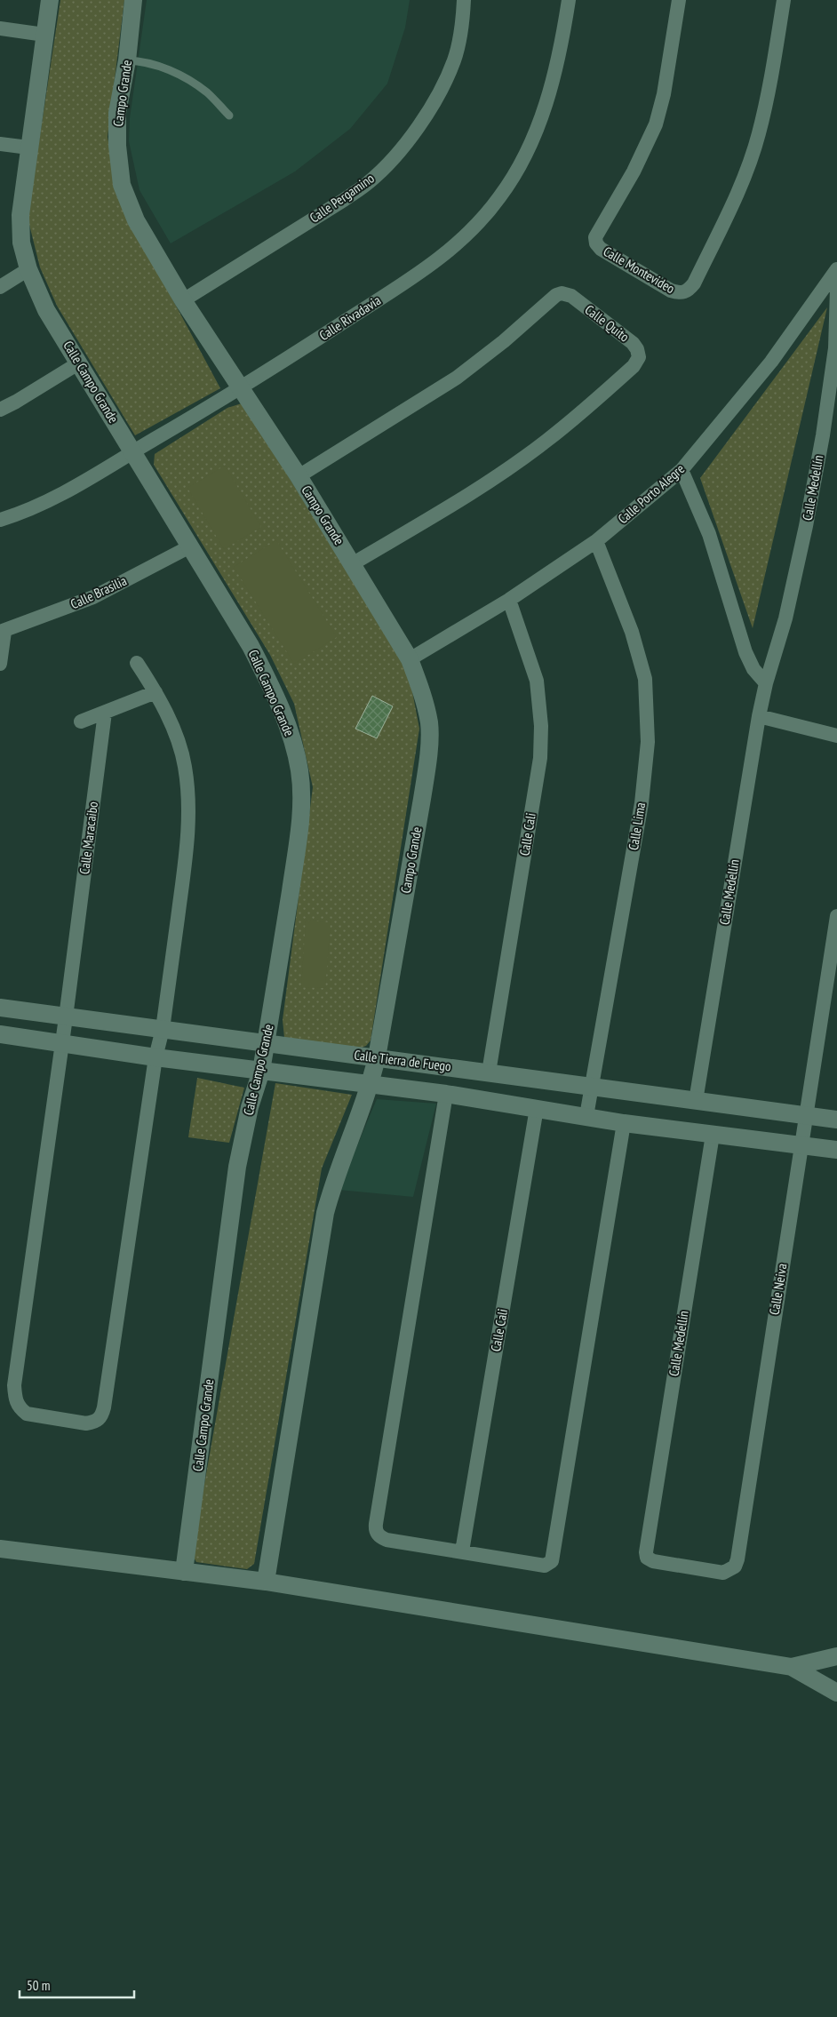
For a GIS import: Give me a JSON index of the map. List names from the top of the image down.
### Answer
{
  "streets": {
    "street": [
      "Campo Grande",
      "Calle Pergamino",
      "Calle Montevideo",
      "Calle Rivadavia",
      "Calle Quito",
      "Calle Campo Grande",
      "Calle Medellín",
      "Calle Porto Alegre",
      "Calle Brasilia",
      "Calle Lima",
      "Calle Cali",
      "Calle Maracaibo",
      "Calle Tierra de Fuego",
      "Calle Neiva"
    ]
  },
  "crossings": [
    ["Campo Grande", "Calle Pergamino"],
    ["Campo Grande", "Calle Rivadavia"],
    ["Campo Grande", "Calle Quito"],
    ["Campo Grande", "Calle Porto Alegre"],
    ["Campo Grande", "Calle Tierra de Fuego"],
    ["Calle Rivadavia", "Calle Campo Grande"],
    ["Calle Campo Grande", "Calle Brasilia"],
    ["Calle Campo Grande", "Calle Tierra de Fuego"],
    ["Calle Medellín", "Calle Tierra de Fuego"],
    ["Calle Medellín", "Calle Neiva"],
    ["Calle Porto Alegre", "Calle Lima"],
    ["Calle Porto Alegre", "Calle Cali"],
    ["Calle Lima", "Calle Tierra de Fuego"],
    ["Calle Cali", "Calle Tierra de Fuego"],
    ["Calle Maracaibo", "Calle Tierra de Fuego"],
    ["Calle Tierra de Fuego", "Calle Neiva"]
  ],
  "scale_bar": "50 m"
}
